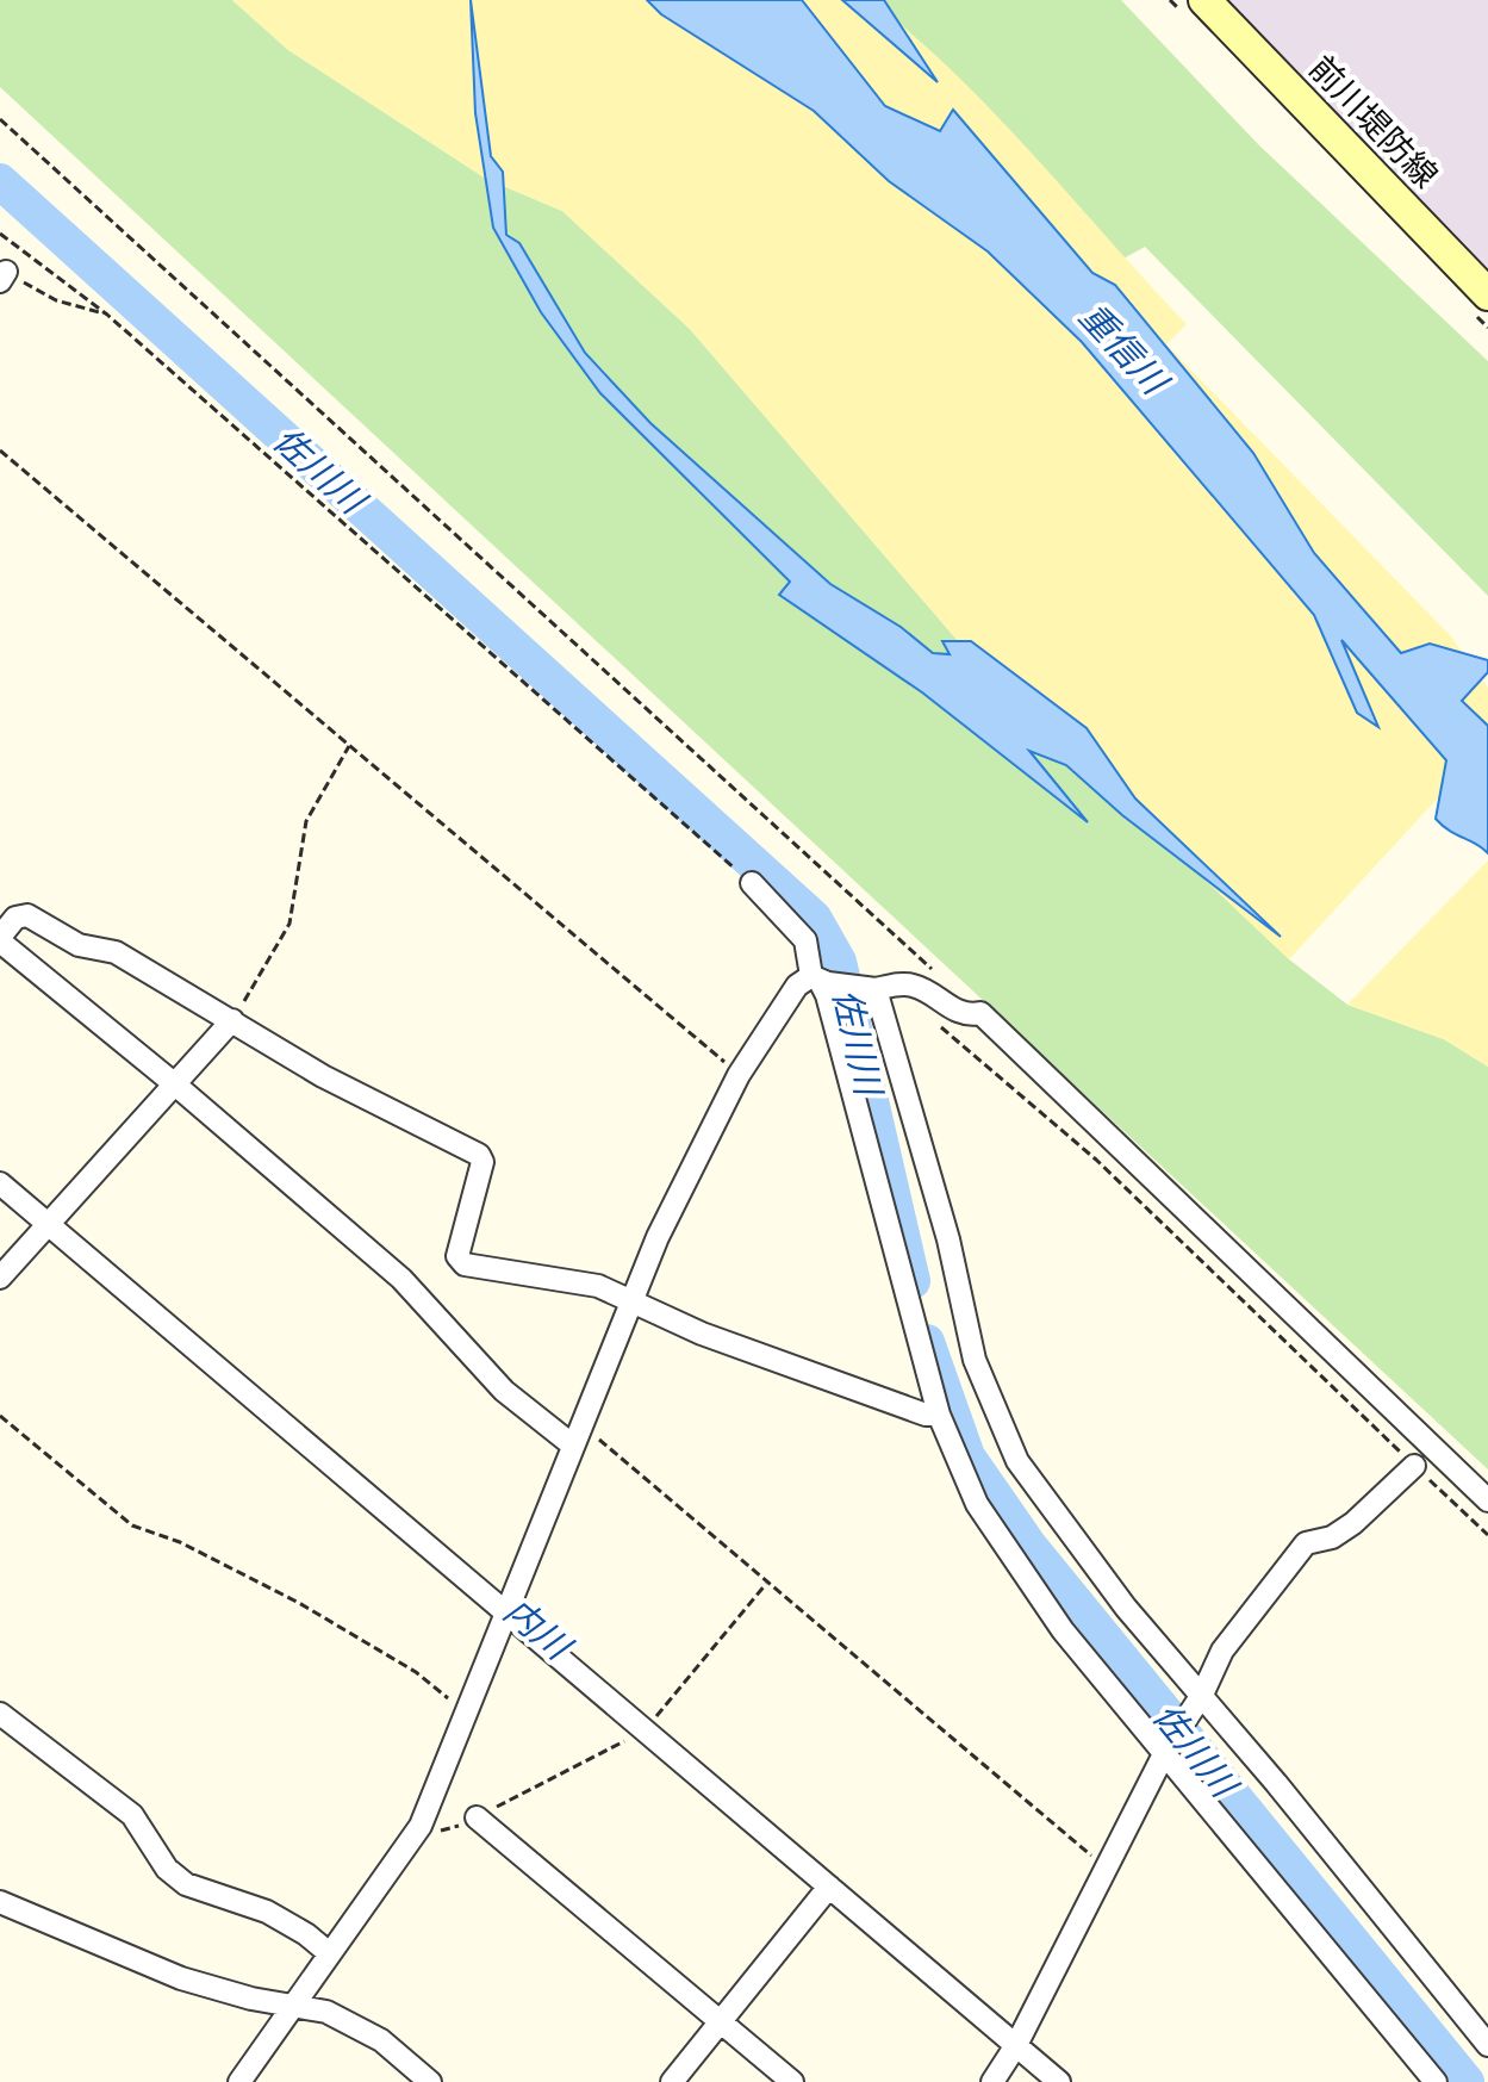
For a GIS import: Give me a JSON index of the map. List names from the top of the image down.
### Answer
{
  "streets": {
    "street": ["前川堤防線"]
  },
  "water": ["重信川", "佐川川", "内川"]
}
